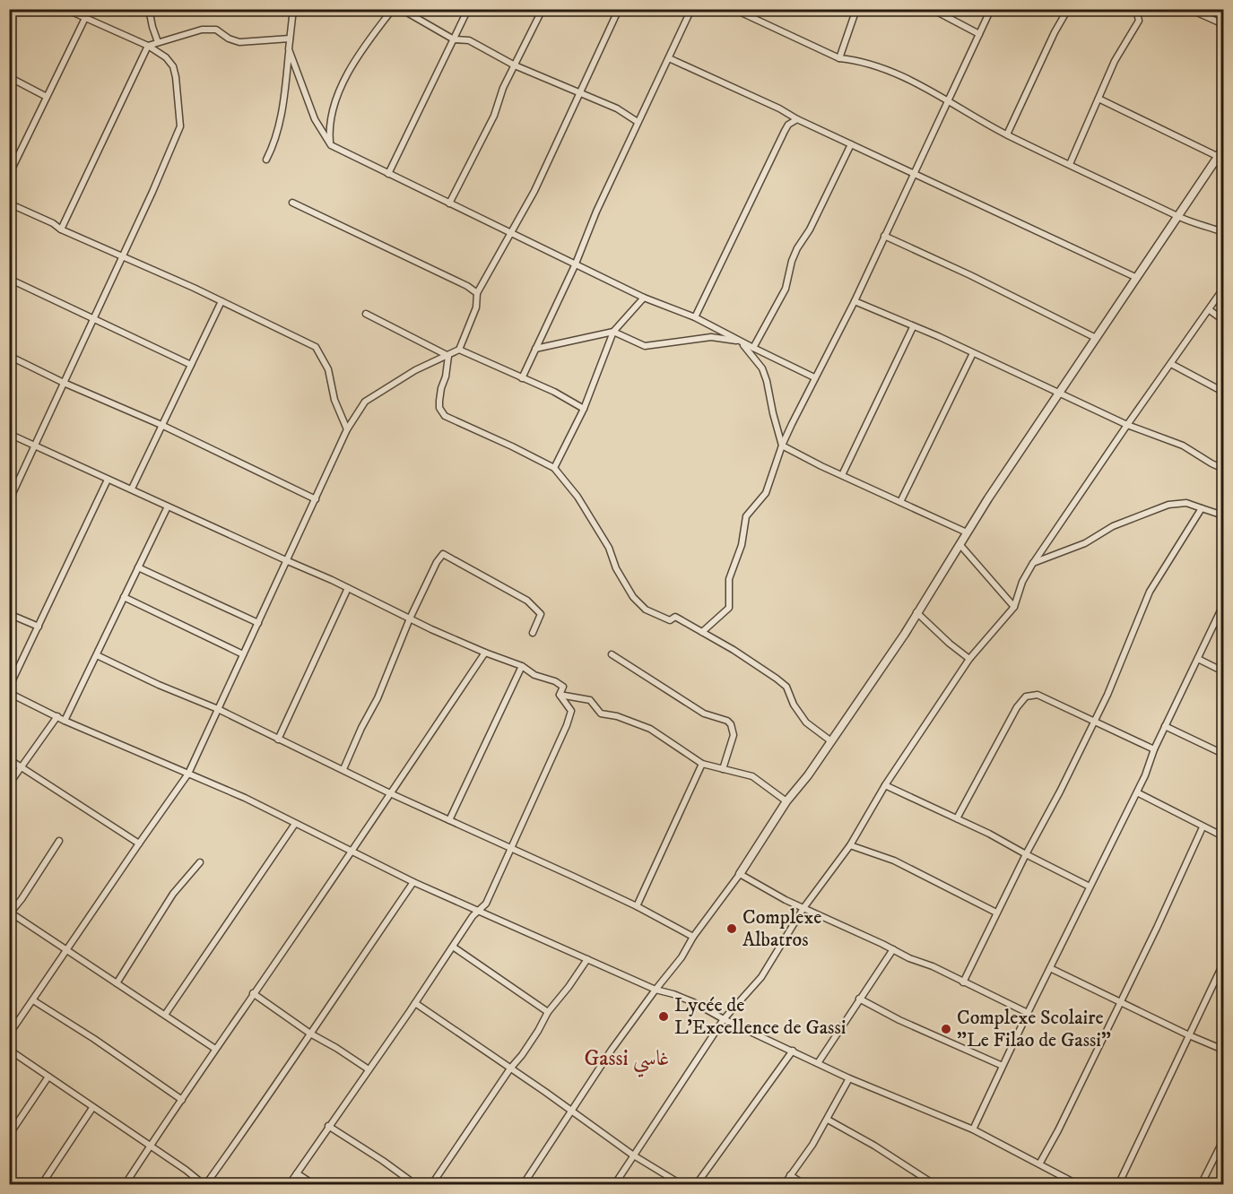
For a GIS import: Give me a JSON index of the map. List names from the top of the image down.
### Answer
{
  "districts": ["Gassi غاسي"],
  "places": ["Complexe Albatros", "Lycée de L'Excellence de Gassi", "Complexe Scolaire \"Le Filao de Gassi\""]
}
